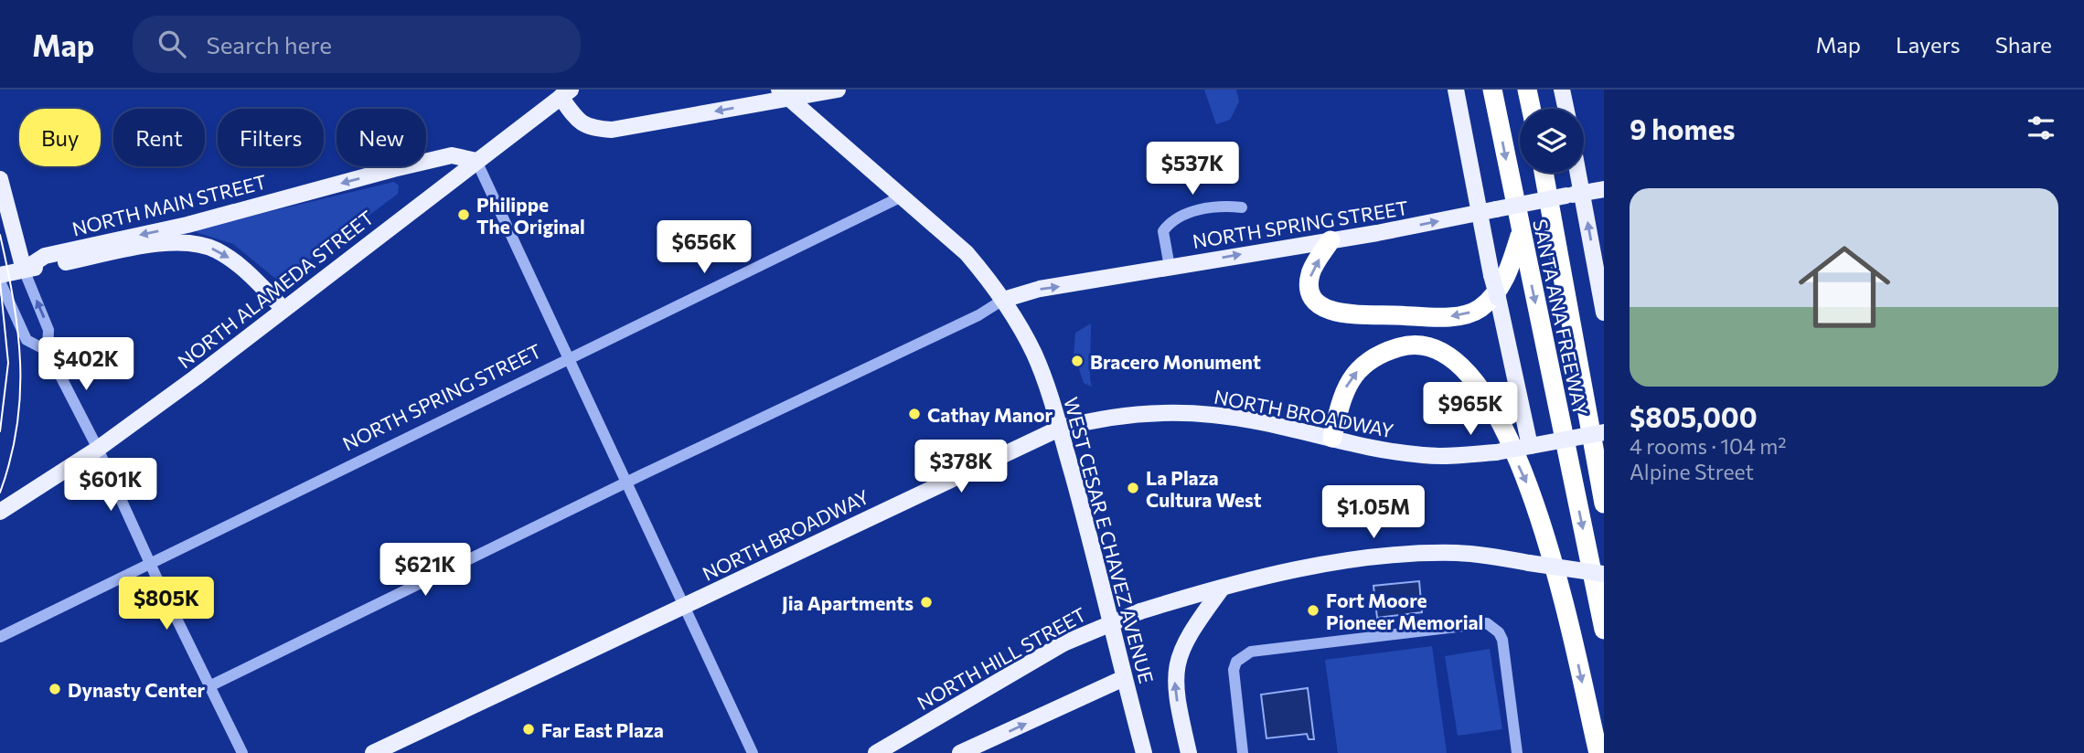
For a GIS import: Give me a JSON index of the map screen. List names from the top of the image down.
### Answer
{
  "streets": {
    "highway": ["SANTA ANA FREEWAY"],
    "main road": [
      "NORTH MAIN STREET",
      "NORTH SPRING STREET",
      "NORTH ALAMEDA STREET",
      "NORTH BROADWAY",
      "WEST CESAR E CHAVEZ AVENUE",
      "NORTH HILL STREET"
    ]
  },
  "crossings": [
    ["NORTH MAIN STREET", "NORTH ALAMEDA STREET"],
    ["NORTH SPRING STREET", "WEST CESAR E CHAVEZ AVENUE"],
    ["NORTH BROADWAY", "WEST CESAR E CHAVEZ AVENUE"]
  ],
  "places": [
    "Philippe The Original",
    "Bracero Monument",
    "Cathay Manor",
    "La Plaza Cultura West",
    "Jia Apartments",
    "Fort Moore Pioneer Memorial",
    "Dynasty Center",
    "Far East Plaza"
  ],
  "page": {
    "header": "Map",
    "search": "Search here",
    "nav": ["Map", "Layers", "Share"],
    "heading": "9 homes",
    "chip": [
      "Buy",
      "Rent",
      "Filters",
      "New"
    ],
    "price": [
      "$537K",
      "$656K",
      "$402K",
      "$965K",
      "$378K",
      "$601K",
      "$1.05M",
      "$621K",
      "$805K"
    ],
    "list": [
      {
        "name": "$805,000",
        "note": "4 rooms · 104 m² · Alpine Street"
      }
    ]
  }
}
